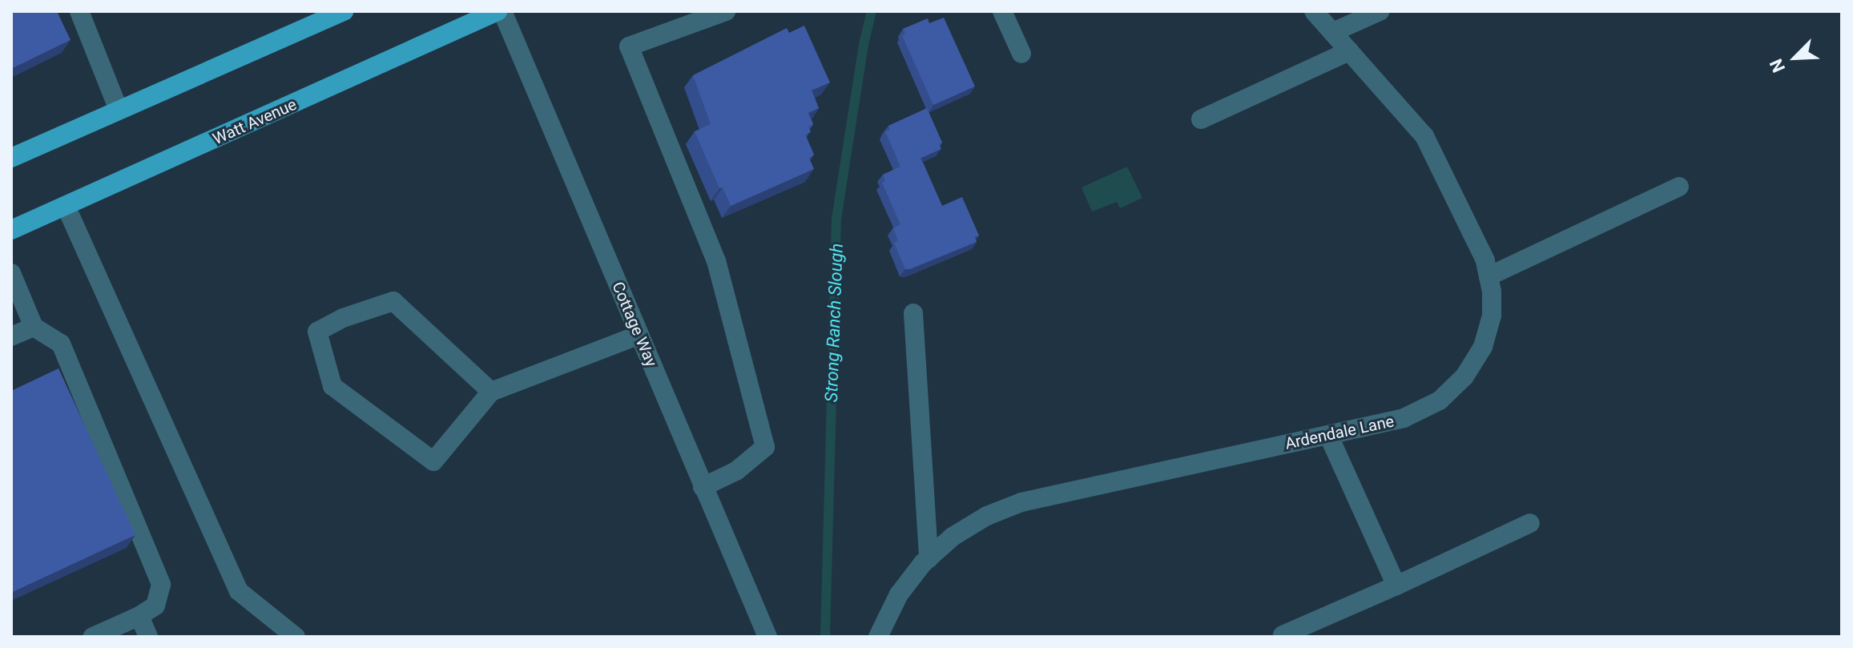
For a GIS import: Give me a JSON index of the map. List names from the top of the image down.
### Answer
{
  "streets": {
    "main road": ["Watt Avenue"],
    "street": ["Cottage Way", "Ardendale Lane"]
  },
  "crossings": [
    ["Watt Avenue", "Cottage Way"]
  ],
  "water": ["Strong Ranch Slough"],
  "north": "bottom left"
}
